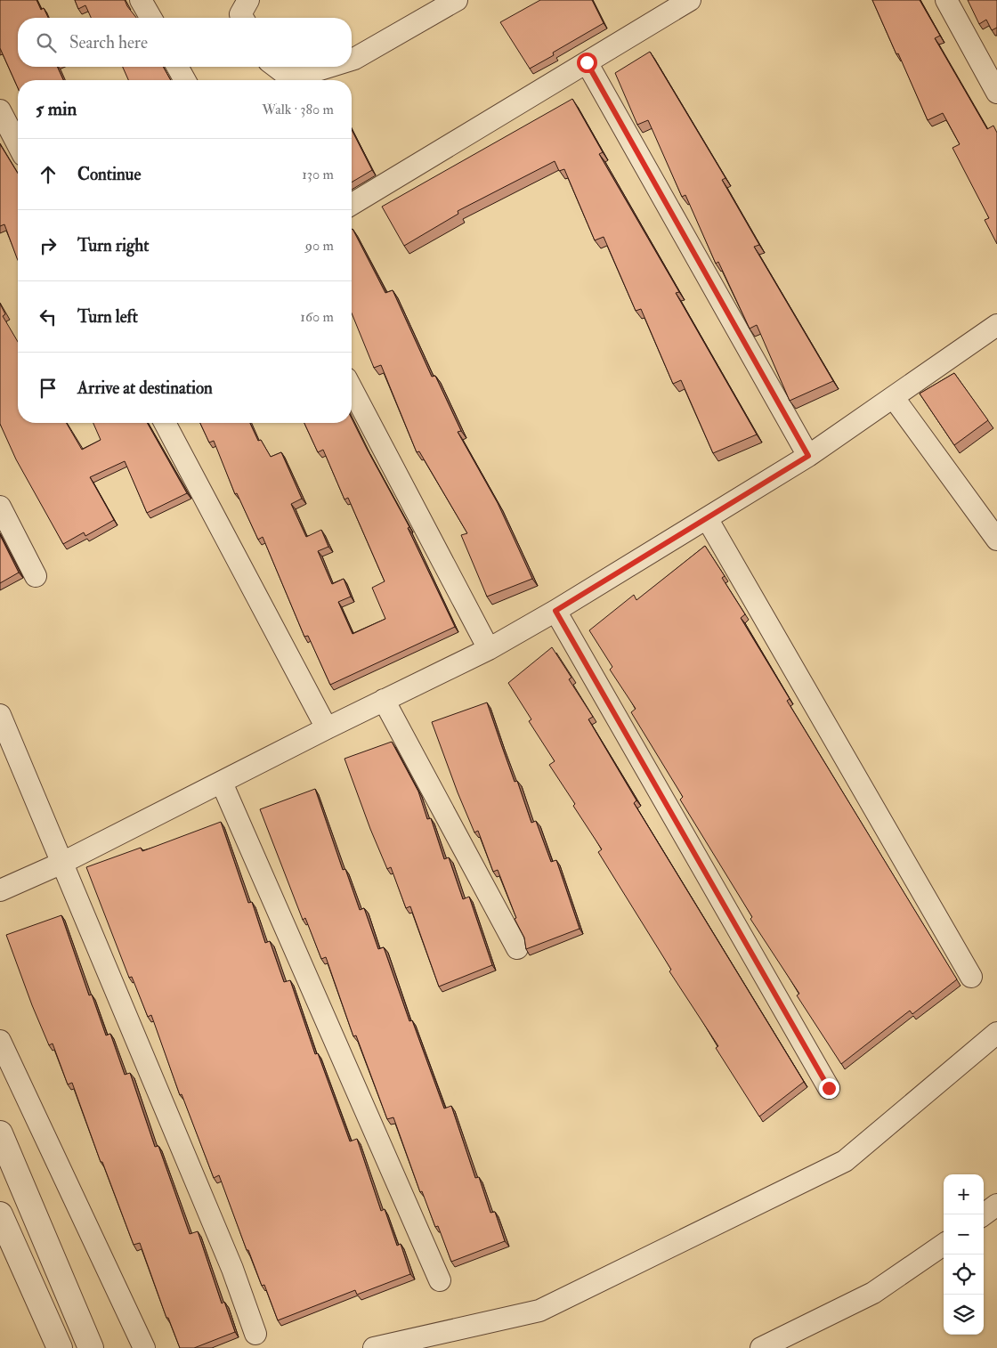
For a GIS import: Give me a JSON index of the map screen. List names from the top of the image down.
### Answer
{
  "page": {
    "search": "Search here",
    "heading": ["5 min", "Walk · 380 m"],
    "list": [
      ["Continue", "130 m"],
      ["Turn right", "90 m"],
      ["Turn left", "160 m"],
      "Arrive at destination"
    ],
    "map_buttons": ["+", "−"]
  }
}
